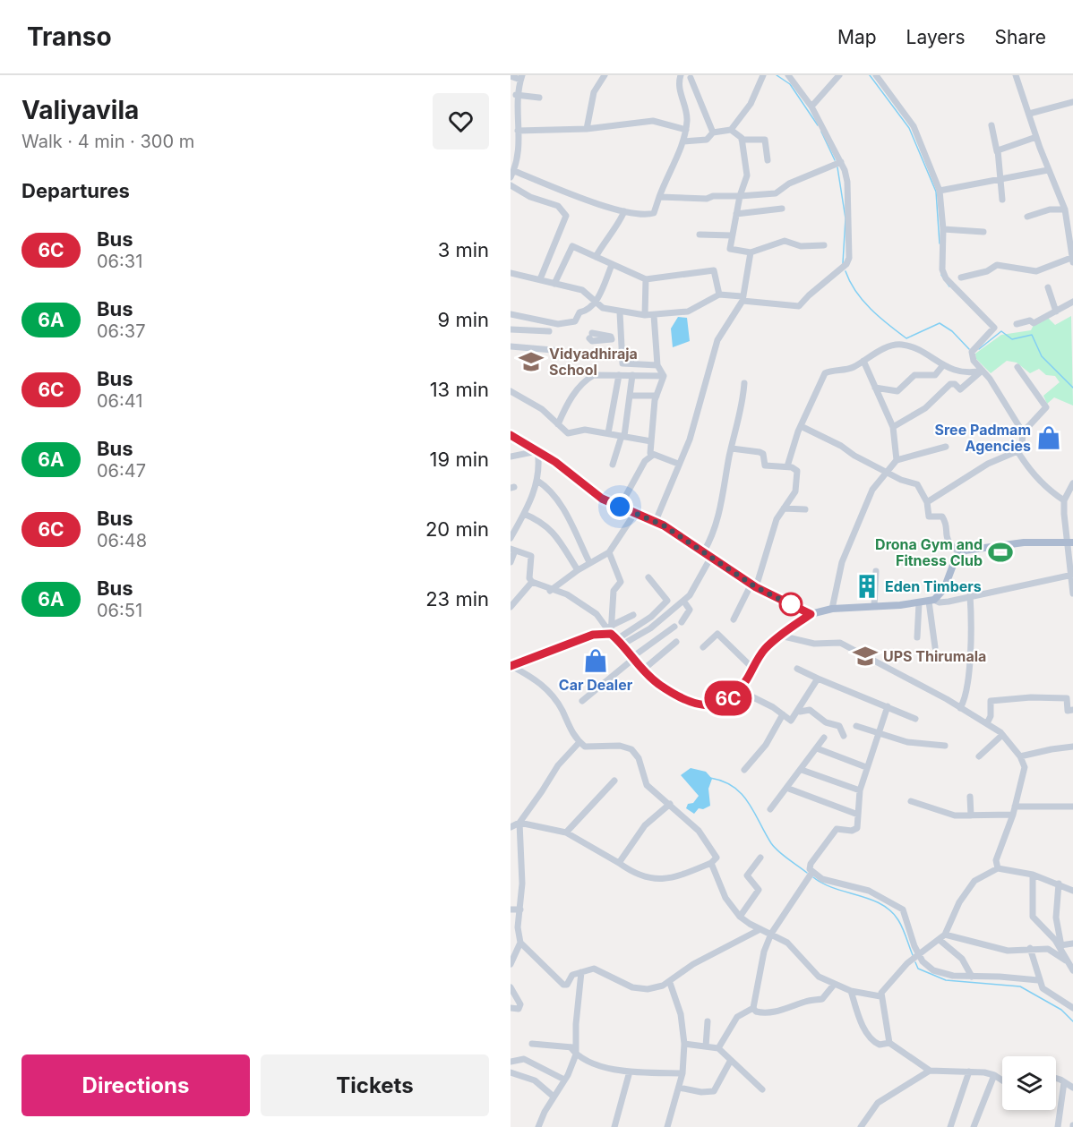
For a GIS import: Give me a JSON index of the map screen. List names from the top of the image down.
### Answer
{
  "places": {
    "school or university": ["Vidyadhiraja School", "UPS Thirumala"],
    "shop": ["Sree Padmam Agencies", "Car Dealer"],
    "sports": ["Drona Gym and Fitness Club"],
    "building": ["Eden Timbers"]
  },
  "lines": ["bus line 6C"],
  "page": {
    "header": "Transo",
    "nav": ["Map", "Layers", "Share"],
    "heading": [
      ["Valiyavila", "Walk · 4 min · 300 m"],
      "Departures"
    ],
    "on_map": "6C",
    "list": [
      {
        "mark": "6C",
        "name": "Bus",
        "note": "06:31",
        "value": "3 min"
      },
      {
        "mark": "6A",
        "name": "Bus",
        "note": "06:37",
        "value": "9 min"
      },
      {
        "mark": "6C",
        "name": "Bus",
        "note": "06:41",
        "value": "13 min"
      },
      {
        "mark": "6A",
        "name": "Bus",
        "note": "06:47",
        "value": "19 min"
      },
      {
        "mark": "6C",
        "name": "Bus",
        "note": "06:48",
        "value": "20 min"
      },
      {
        "mark": "6A",
        "name": "Bus",
        "note": "06:51",
        "value": "23 min"
      }
    ],
    "buttons": ["Directions", "Tickets"]
  }
}
